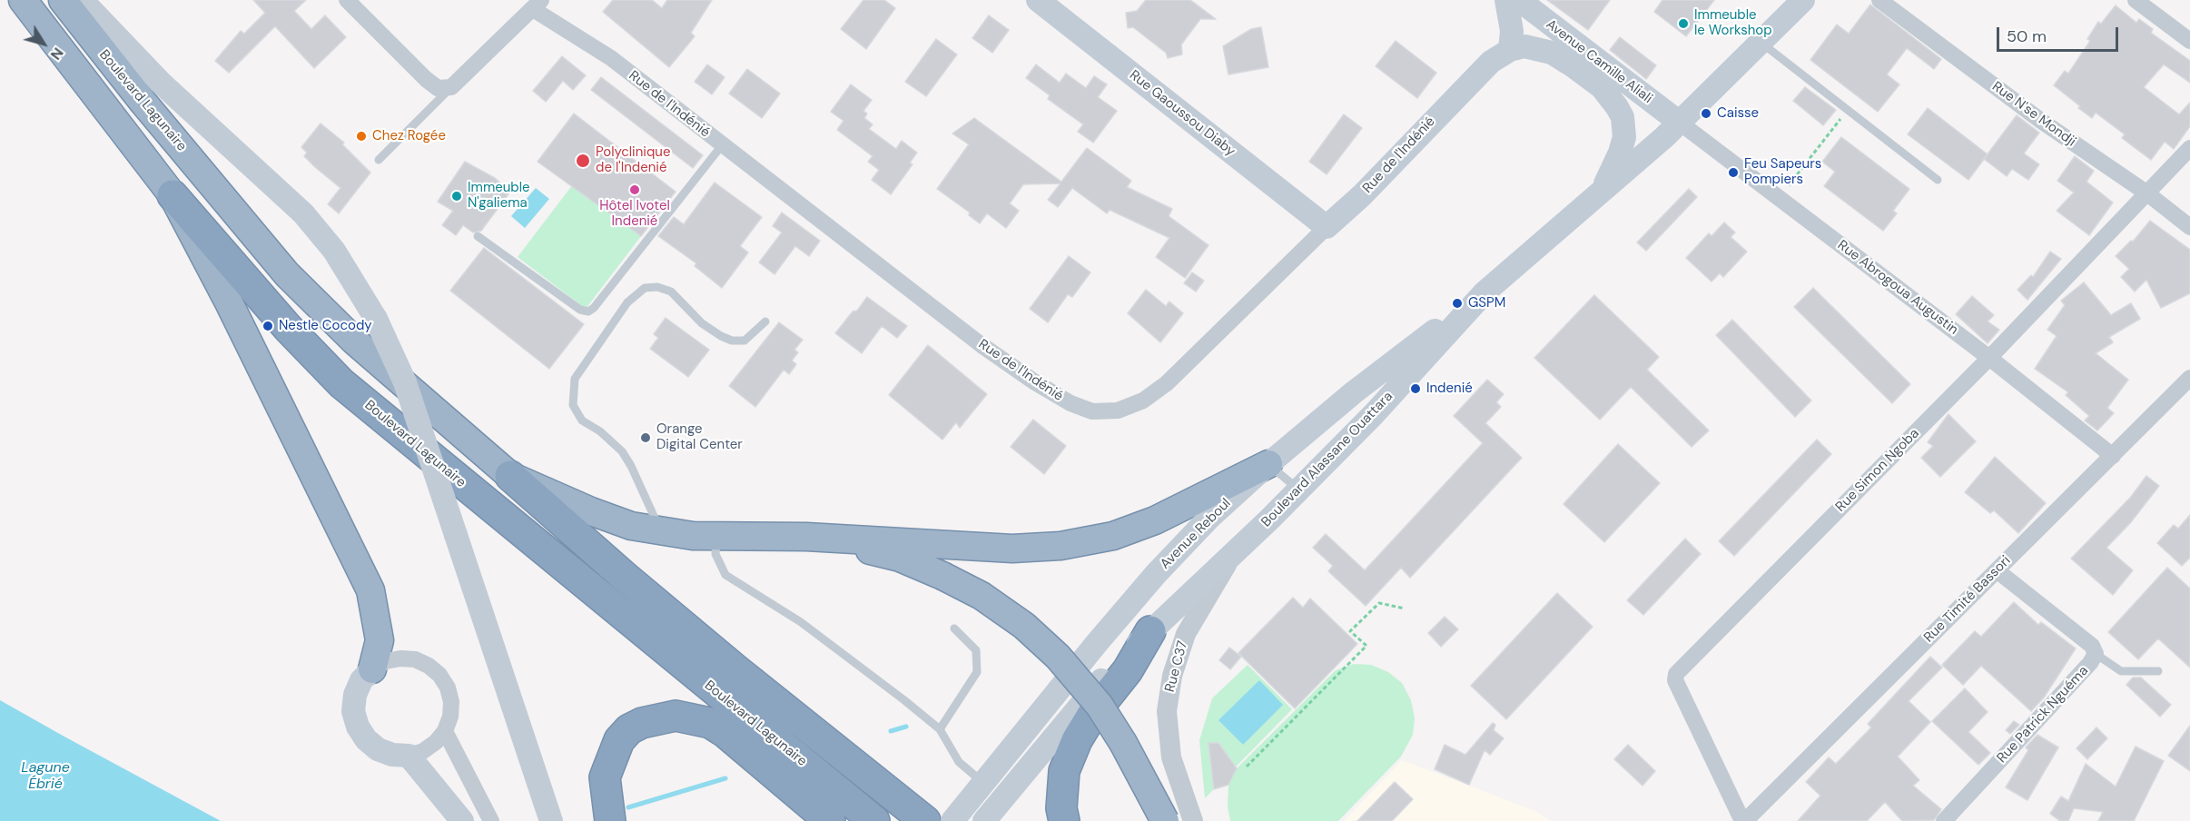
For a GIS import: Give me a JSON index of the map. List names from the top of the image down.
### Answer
{
  "streets": {
    "highway": ["Boulevard Lagunaire"],
    "main road": [
      "Avenue Camille Aliali",
      "Rue de l'Indénié",
      "Rue Gaoussou Diaby",
      "Boulevard Alassane Ouattara",
      "Avenue Reboul"
    ],
    "street": [
      "Rue N'se Mondji",
      "Rue Abrogoua Augustin",
      "Rue Simon Ngoba",
      "Rue Timité Bassori",
      "Rue C37",
      "Rue Patrick Nguéma"
    ]
  },
  "crossings": [
    ["Avenue Camille Aliali", "Rue Abrogoua Augustin"],
    ["Avenue Camille Aliali", "Boulevard Alassane Ouattara"],
    ["Rue de l'Indénié", "Rue Gaoussou Diaby"],
    ["Rue de l'Indénié", "Boulevard Alassane Ouattara"],
    ["Rue N'se Mondji", "Rue Simon Ngoba"],
    ["Rue Abrogoua Augustin", "Boulevard Alassane Ouattara"],
    ["Rue Abrogoua Augustin", "Rue Simon Ngoba"],
    ["Rue Abrogoua Augustin", "Rue Timité Bassori"],
    ["Boulevard Alassane Ouattara", "Avenue Reboul"],
    ["Boulevard Alassane Ouattara", "Rue C37"],
    ["Rue Simon Ngoba", "Rue Timité Bassori"],
    ["Rue Timité Bassori", "Rue Patrick Nguéma"]
  ],
  "water": ["Lagune Ébrié"],
  "places": [
    "Immeuble le Workshop",
    "Caisse",
    "Chez Rogée",
    "Polyclinique de l'Indenié",
    "Feu Sapeurs Pompiers",
    "Hôtel Ivotel Indenié",
    "Immeuble N'galiema",
    "GSPM",
    "Nestle Cocody",
    "Indenié",
    "Orange Digital Center"
  ],
  "scale_bar": "50 m",
  "north": "bottom right"
}
